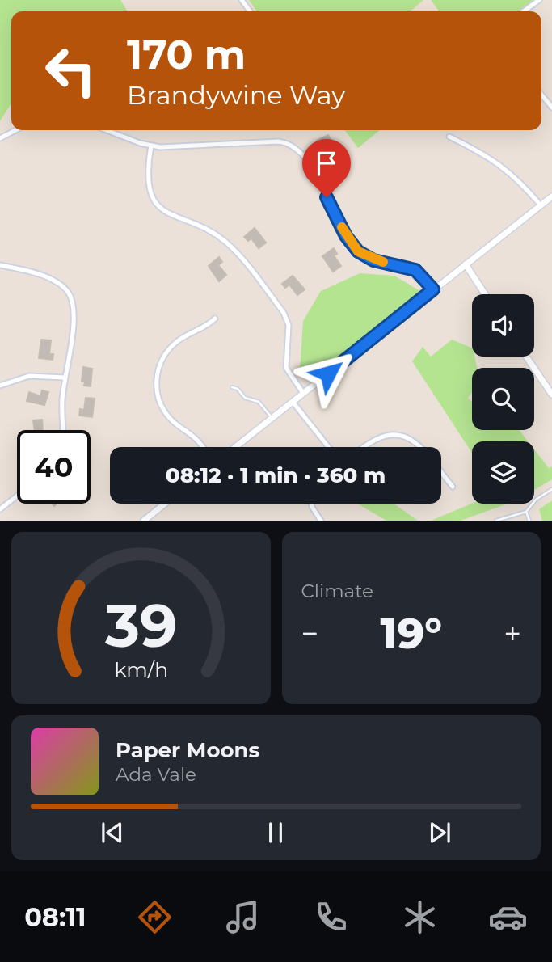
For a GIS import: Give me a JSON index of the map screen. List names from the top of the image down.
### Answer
{
  "page": {
    "turn": ["170 m", "Brandywine Way"],
    "limit": "40",
    "trip": "08:12 · 1 min · 360 m",
    "tile": "Climate",
    "heat": ["−", "19°", "+"],
    "song": ["Paper Moons", "Ada Vale"],
    "tabs": "08:11",
    "gauge": ["39", "km/h"]
  }
}
